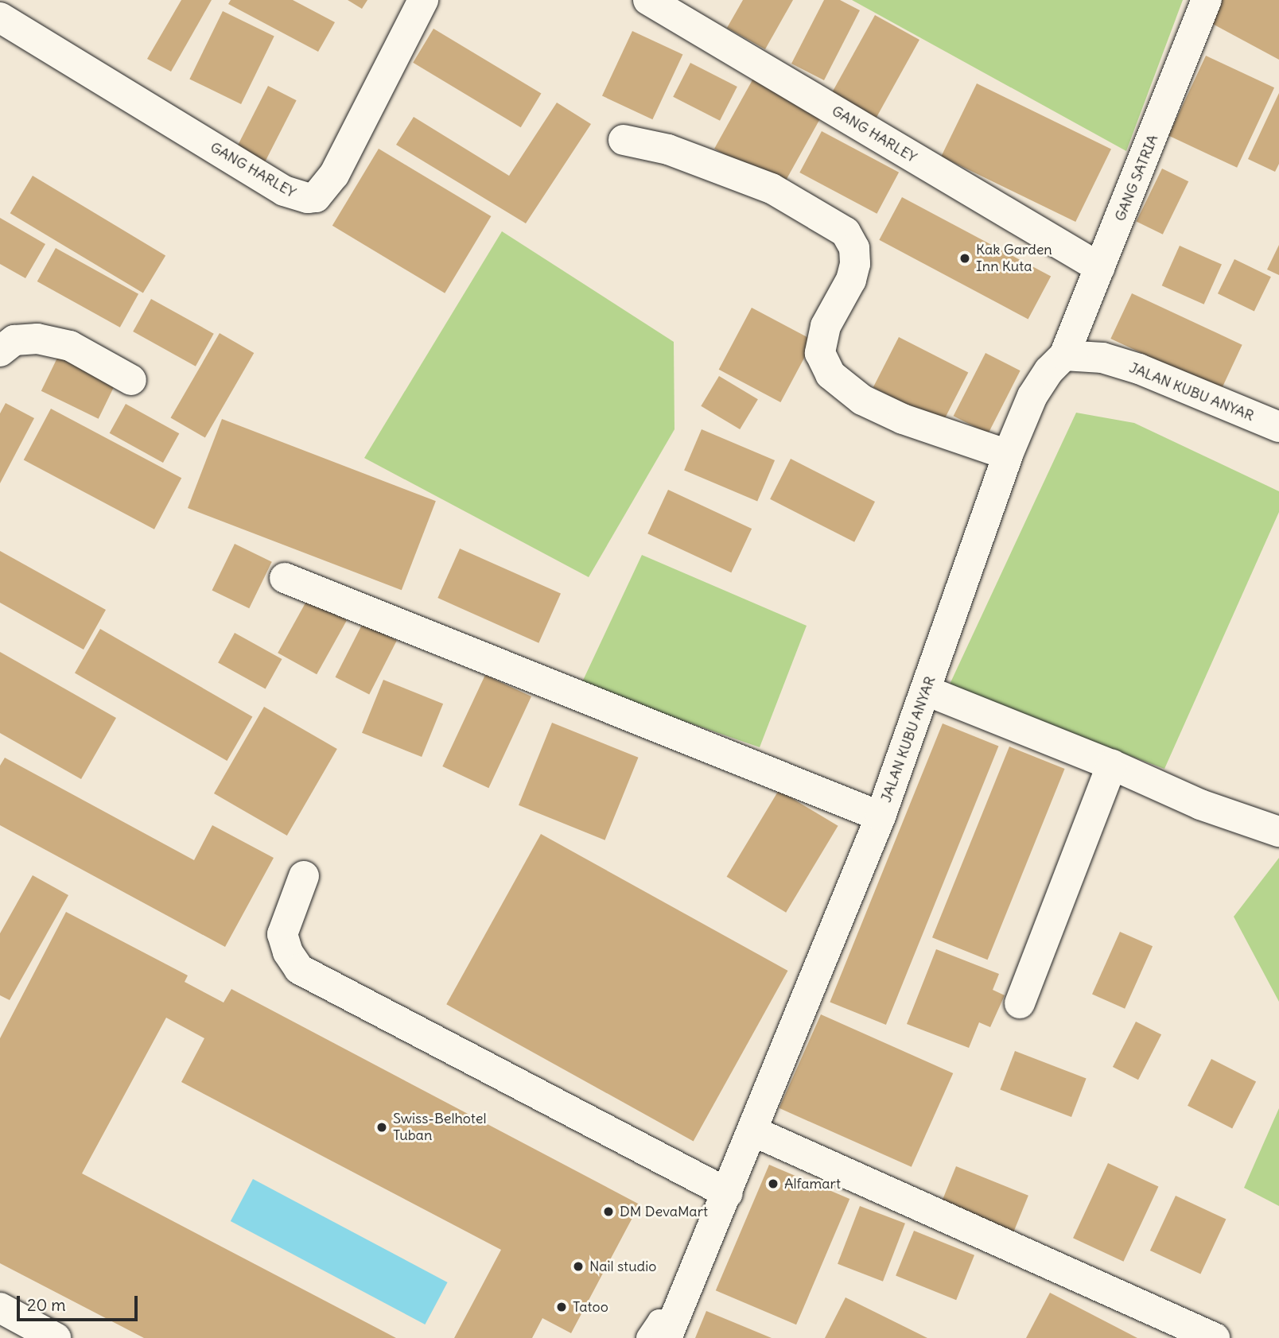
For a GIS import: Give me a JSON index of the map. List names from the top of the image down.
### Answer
{
  "streets": {
    "street": ["GANG HARLEY", "GANG SATRIA", "JALAN KUBU ANYAR"]
  },
  "crossings": [
    ["GANG HARLEY", "GANG SATRIA"],
    ["GANG SATRIA", "JALAN KUBU ANYAR"]
  ],
  "places": [
    "Kak Garden Inn Kuta",
    "Swiss-Belhotel Tuban",
    "Alfamart",
    "DM DevaMart",
    "Nail studio",
    "Tatoo"
  ],
  "scale_bar": "20 m"
}
